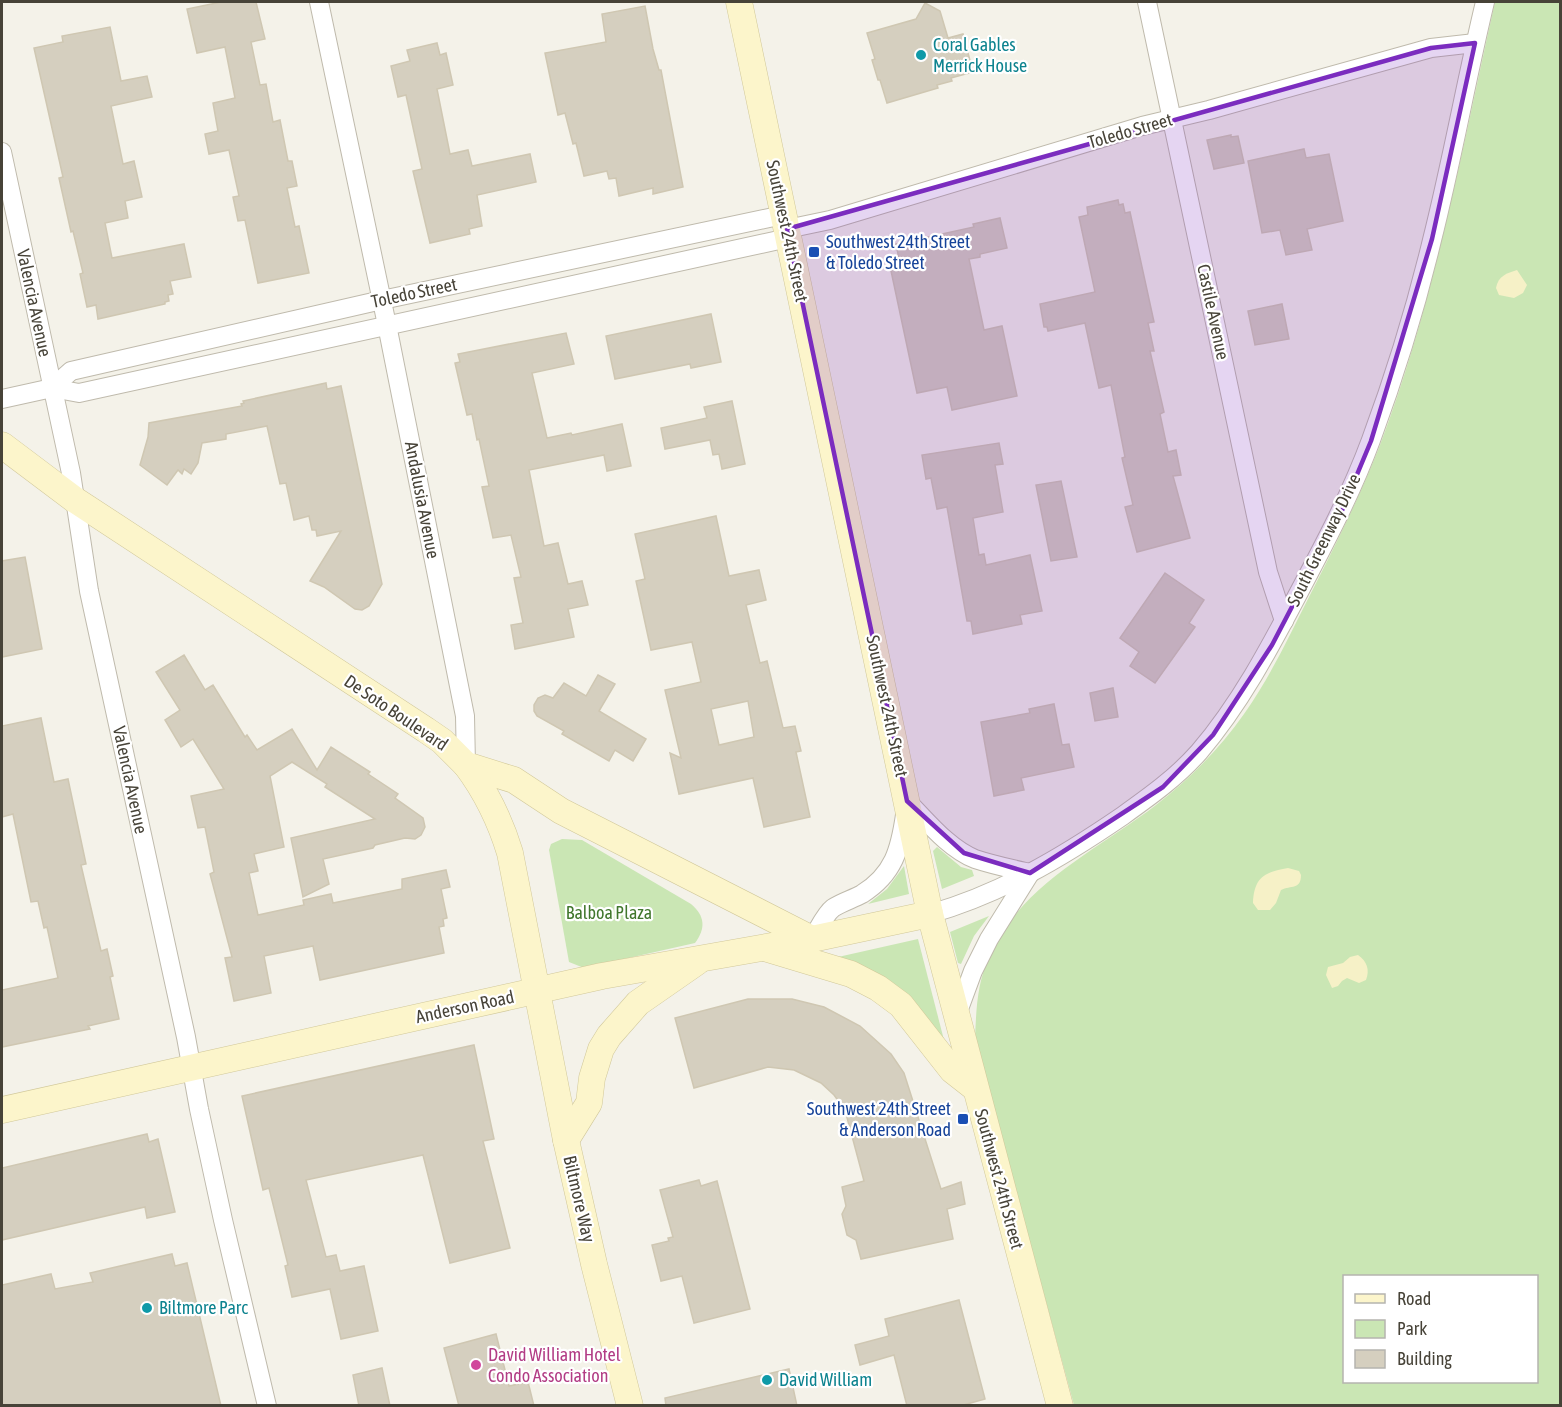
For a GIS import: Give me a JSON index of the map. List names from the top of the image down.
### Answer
{
  "streets": {
    "street": [
      "Toledo Street",
      "Southwest 24th Street",
      "Valencia Avenue",
      "Castile Avenue",
      "Andalusia Avenue",
      "South Greenway Drive",
      "De Soto Boulevard",
      "Anderson Road",
      "Biltmore Way"
    ]
  },
  "crossings": [
    ["Toledo Street", "Southwest 24th Street"],
    ["Toledo Street", "Valencia Avenue"],
    ["Toledo Street", "Castile Avenue"],
    ["Toledo Street", "Andalusia Avenue"],
    ["Toledo Street", "South Greenway Drive"],
    ["Southwest 24th Street", "South Greenway Drive"],
    ["Southwest 24th Street", "Anderson Road"],
    ["Valencia Avenue", "De Soto Boulevard"],
    ["Valencia Avenue", "Anderson Road"],
    ["Castile Avenue", "South Greenway Drive"],
    ["Andalusia Avenue", "De Soto Boulevard"],
    ["South Greenway Drive", "Anderson Road"],
    ["De Soto Boulevard", "Anderson Road"],
    ["Anderson Road", "Biltmore Way"]
  ],
  "parks": ["Balboa Plaza"],
  "places": {
    "other": [
      "Coral Gables Merrick House",
      "Biltmore Parc",
      "David William Hotel Condo Association",
      "David William"
    ],
    "transit": ["Southwest 24th Street & Toledo Street", "Southwest 24th Street & Anderson Road"]
  },
  "legend": ["Road", "Park", "Building"]
}
